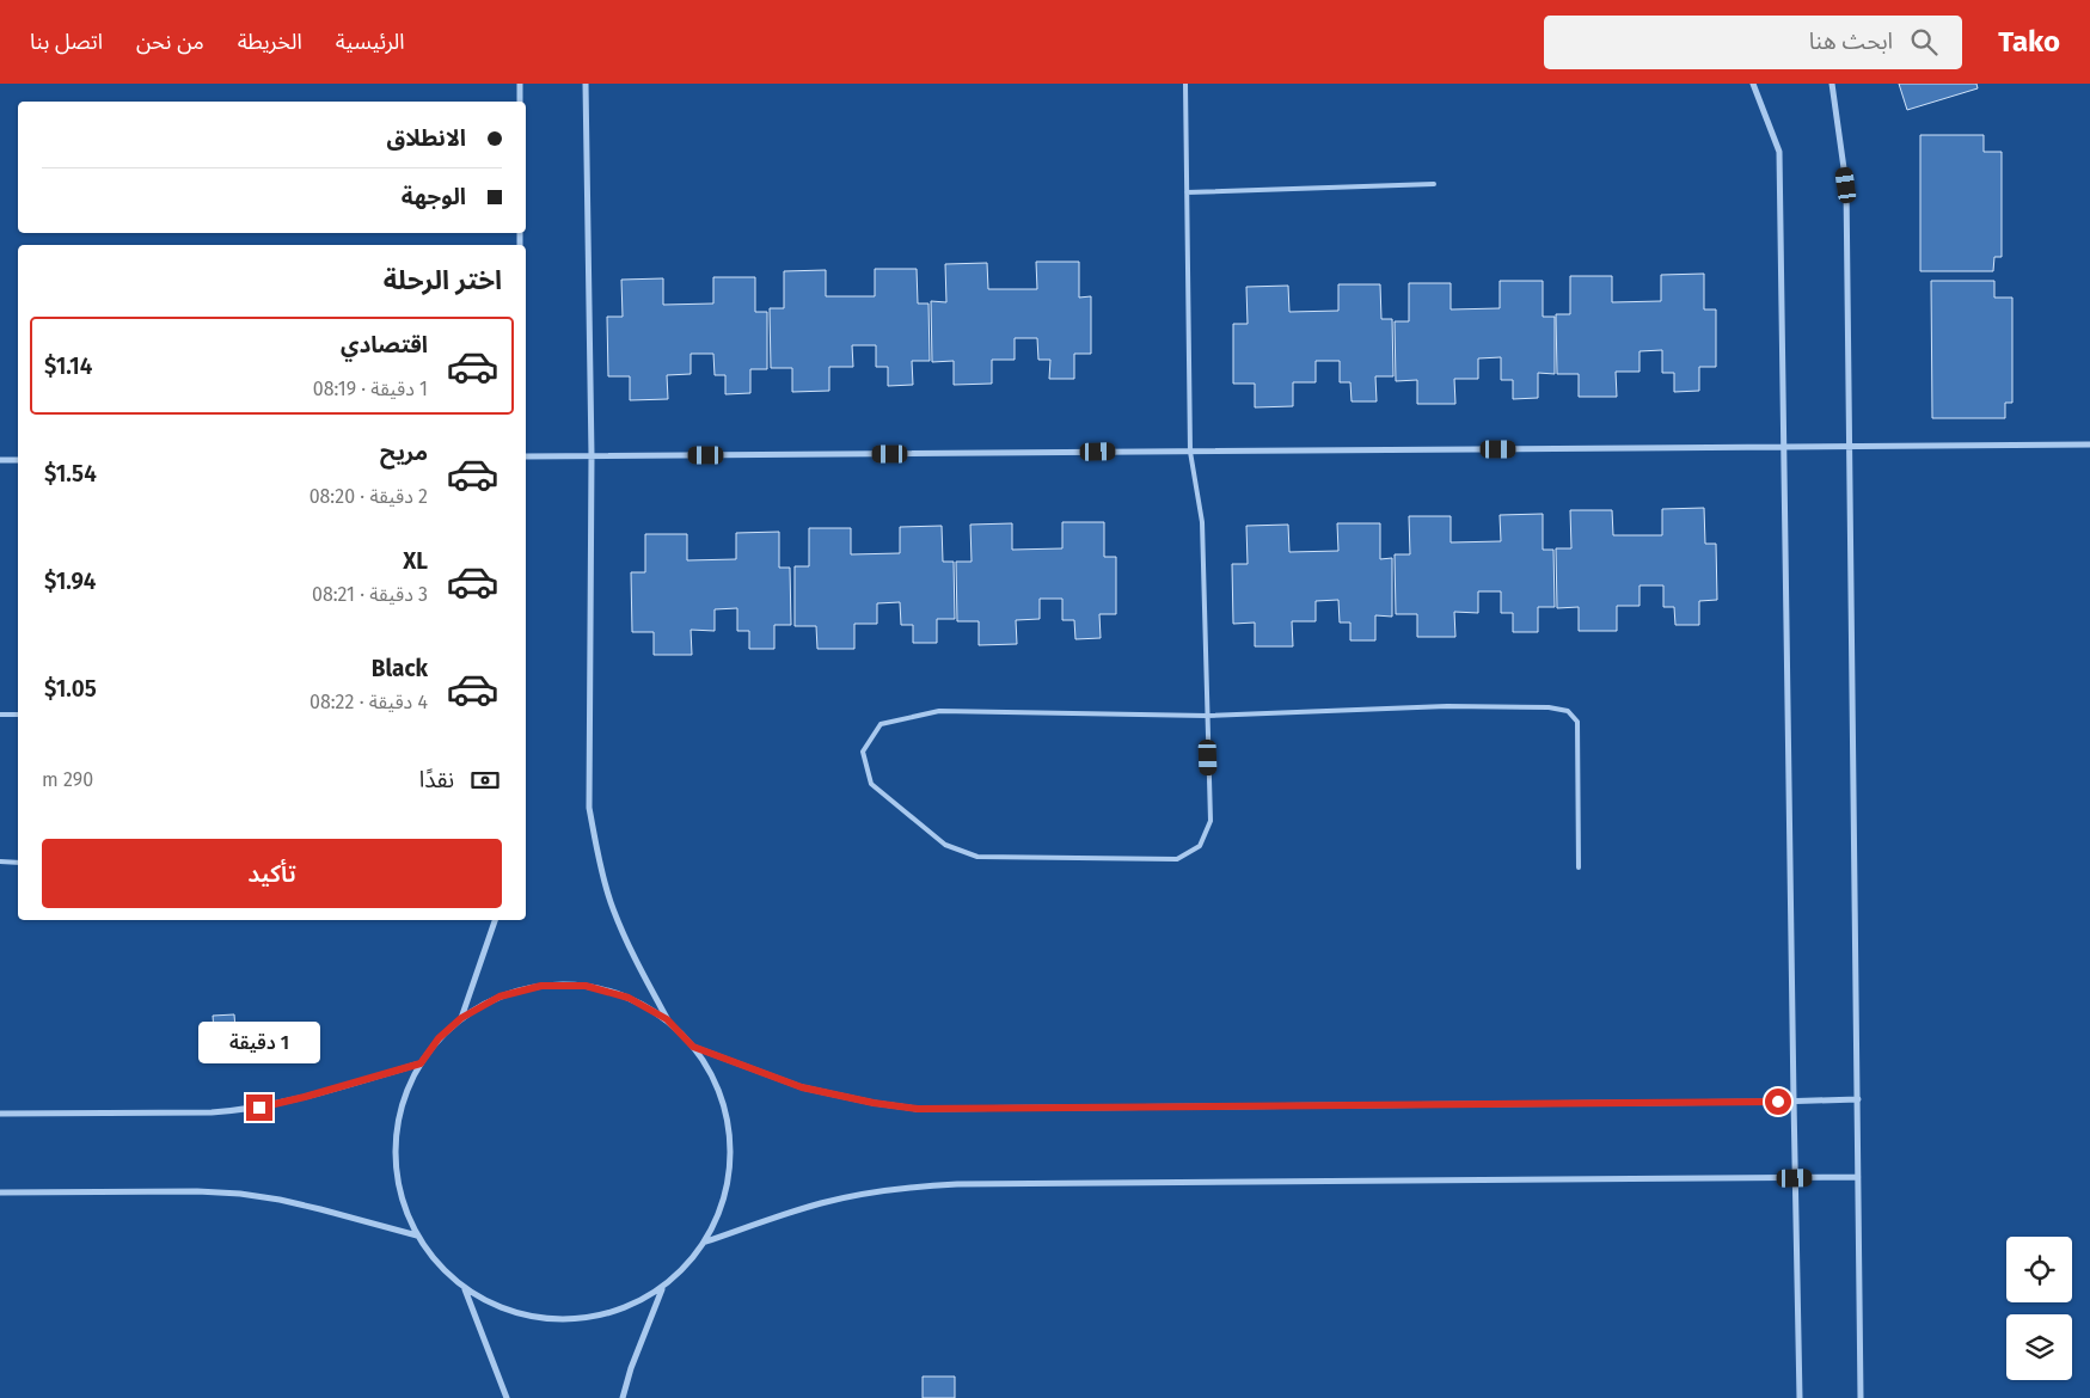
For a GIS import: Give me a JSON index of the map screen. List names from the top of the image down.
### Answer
{
  "page": {
    "header": "Tako",
    "search": "ابحث هنا",
    "nav": [
      "الرئيسية",
      "الخريطة",
      "من نحن",
      "اتصل بنا"
    ],
    "banner": ["الانطلاق", "الوجهة"],
    "heading": "اختر الرحلة",
    "list": [
      {
        "name": "اقتصادي",
        "note": "1 دقيقة · 08:19",
        "value": "$1.14"
      },
      {
        "name": "مريح",
        "note": "2 دقيقة · 08:20",
        "value": "$1.54"
      },
      {
        "name": "XL",
        "note": "3 دقيقة · 08:21",
        "value": "$1.94"
      },
      {
        "name": "Black",
        "note": "4 دقيقة · 08:22",
        "value": "$1.05"
      }
    ],
    "pay": ["نقدًا", "290 m"],
    "buttons": "تأكيد",
    "bubble": "1 دقيقة"
  }
}
